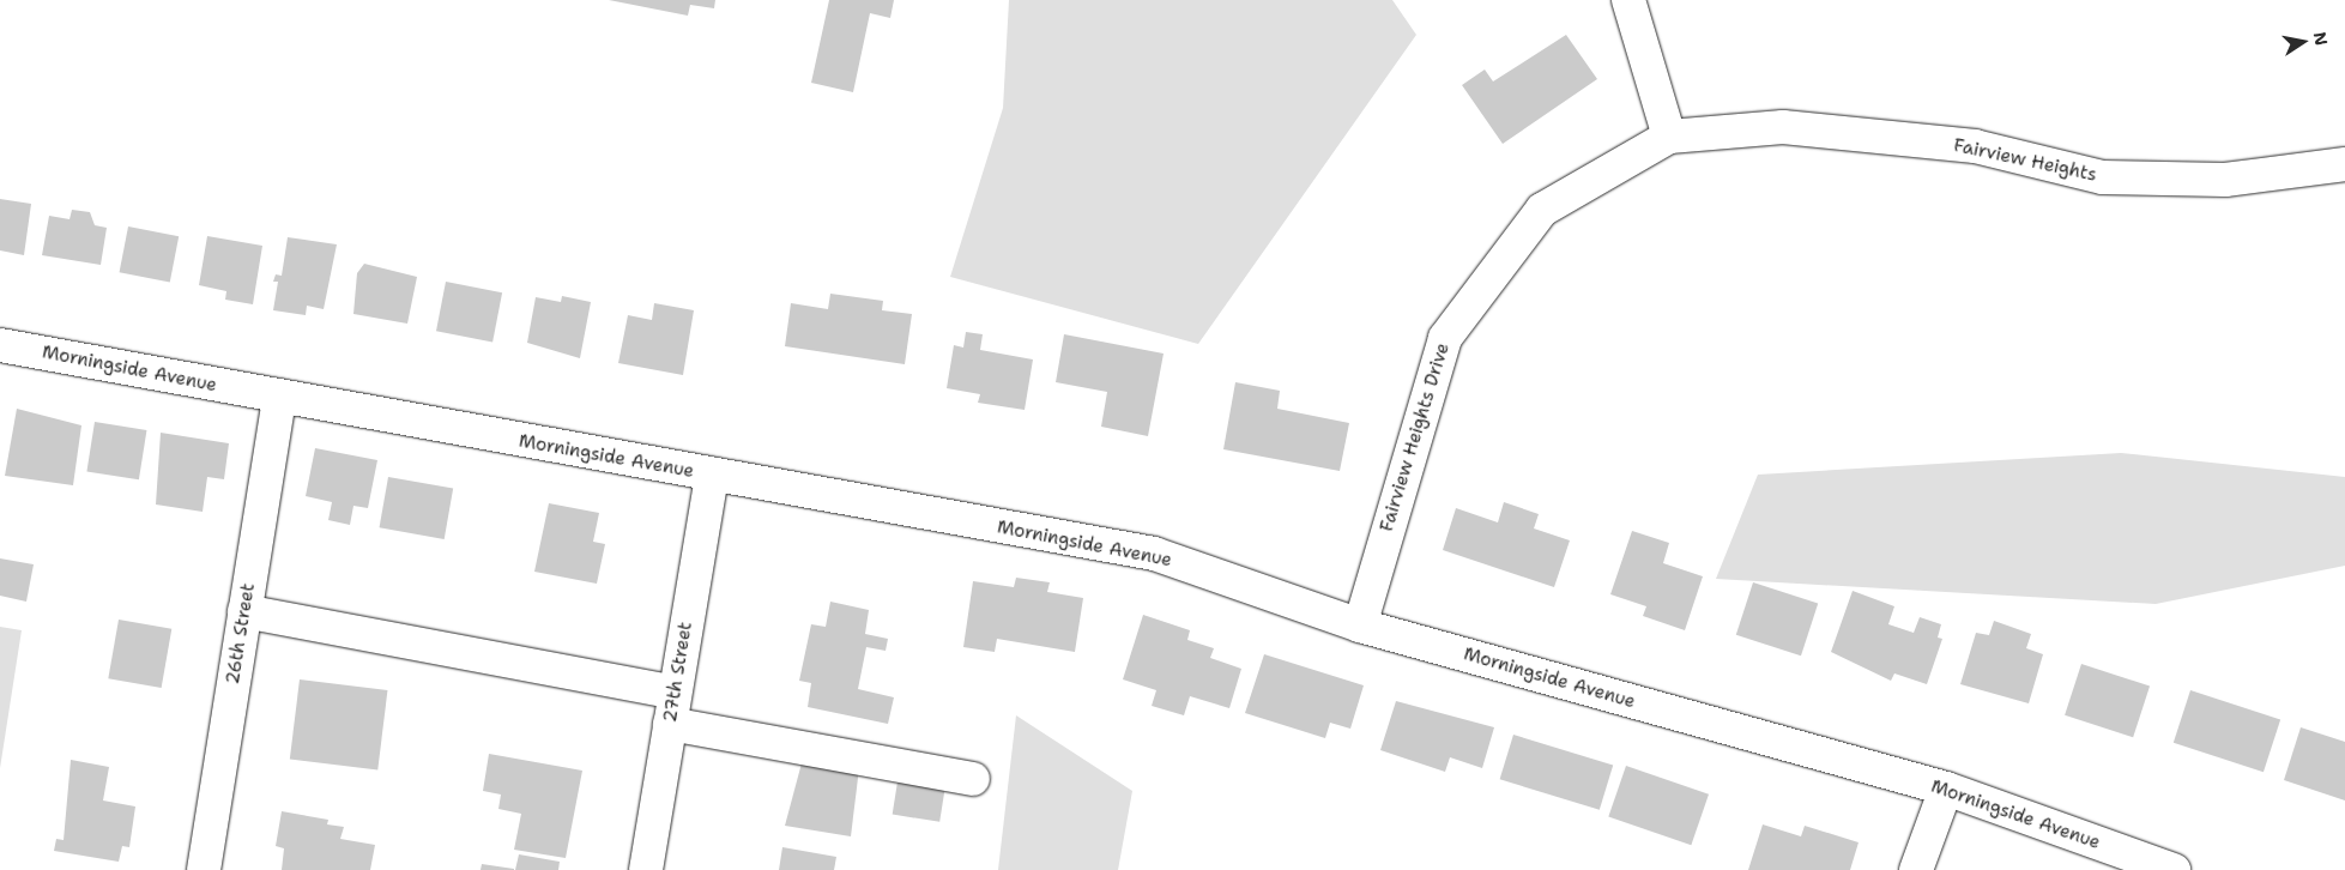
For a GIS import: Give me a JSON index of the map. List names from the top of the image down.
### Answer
{
  "streets": {
    "street": [
      "Fairview Heights",
      "Morningside Avenue",
      "Fairview Heights Drive",
      "26th Street",
      "27th Street"
    ]
  },
  "crossings": [
    ["Fairview Heights", "Fairview Heights Drive"],
    ["Morningside Avenue", "Fairview Heights Drive"],
    ["Morningside Avenue", "26th Street"],
    ["Morningside Avenue", "27th Street"]
  ],
  "north": "right"
}
